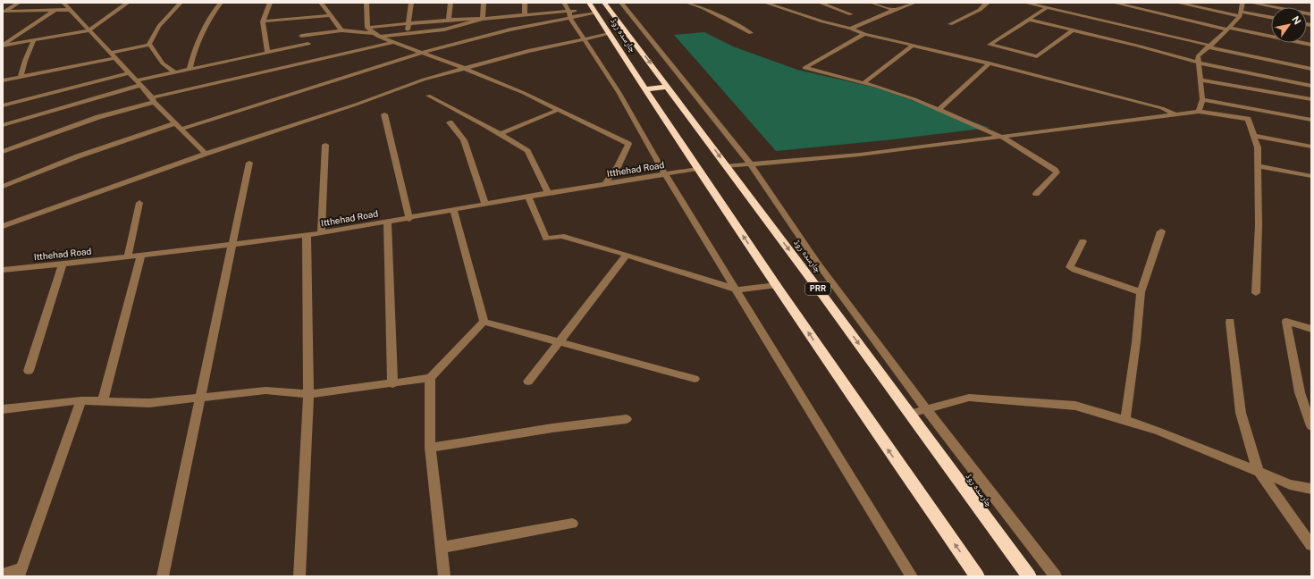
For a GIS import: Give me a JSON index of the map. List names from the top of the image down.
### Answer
{
  "streets": {
    "highway": ["چارسدہ روڈ", "PRR"],
    "street": ["Itthehad Road"]
  },
  "crossings": [
    ["چارسدہ روڈ", "Itthehad Road"]
  ],
  "north": "top right"
}
